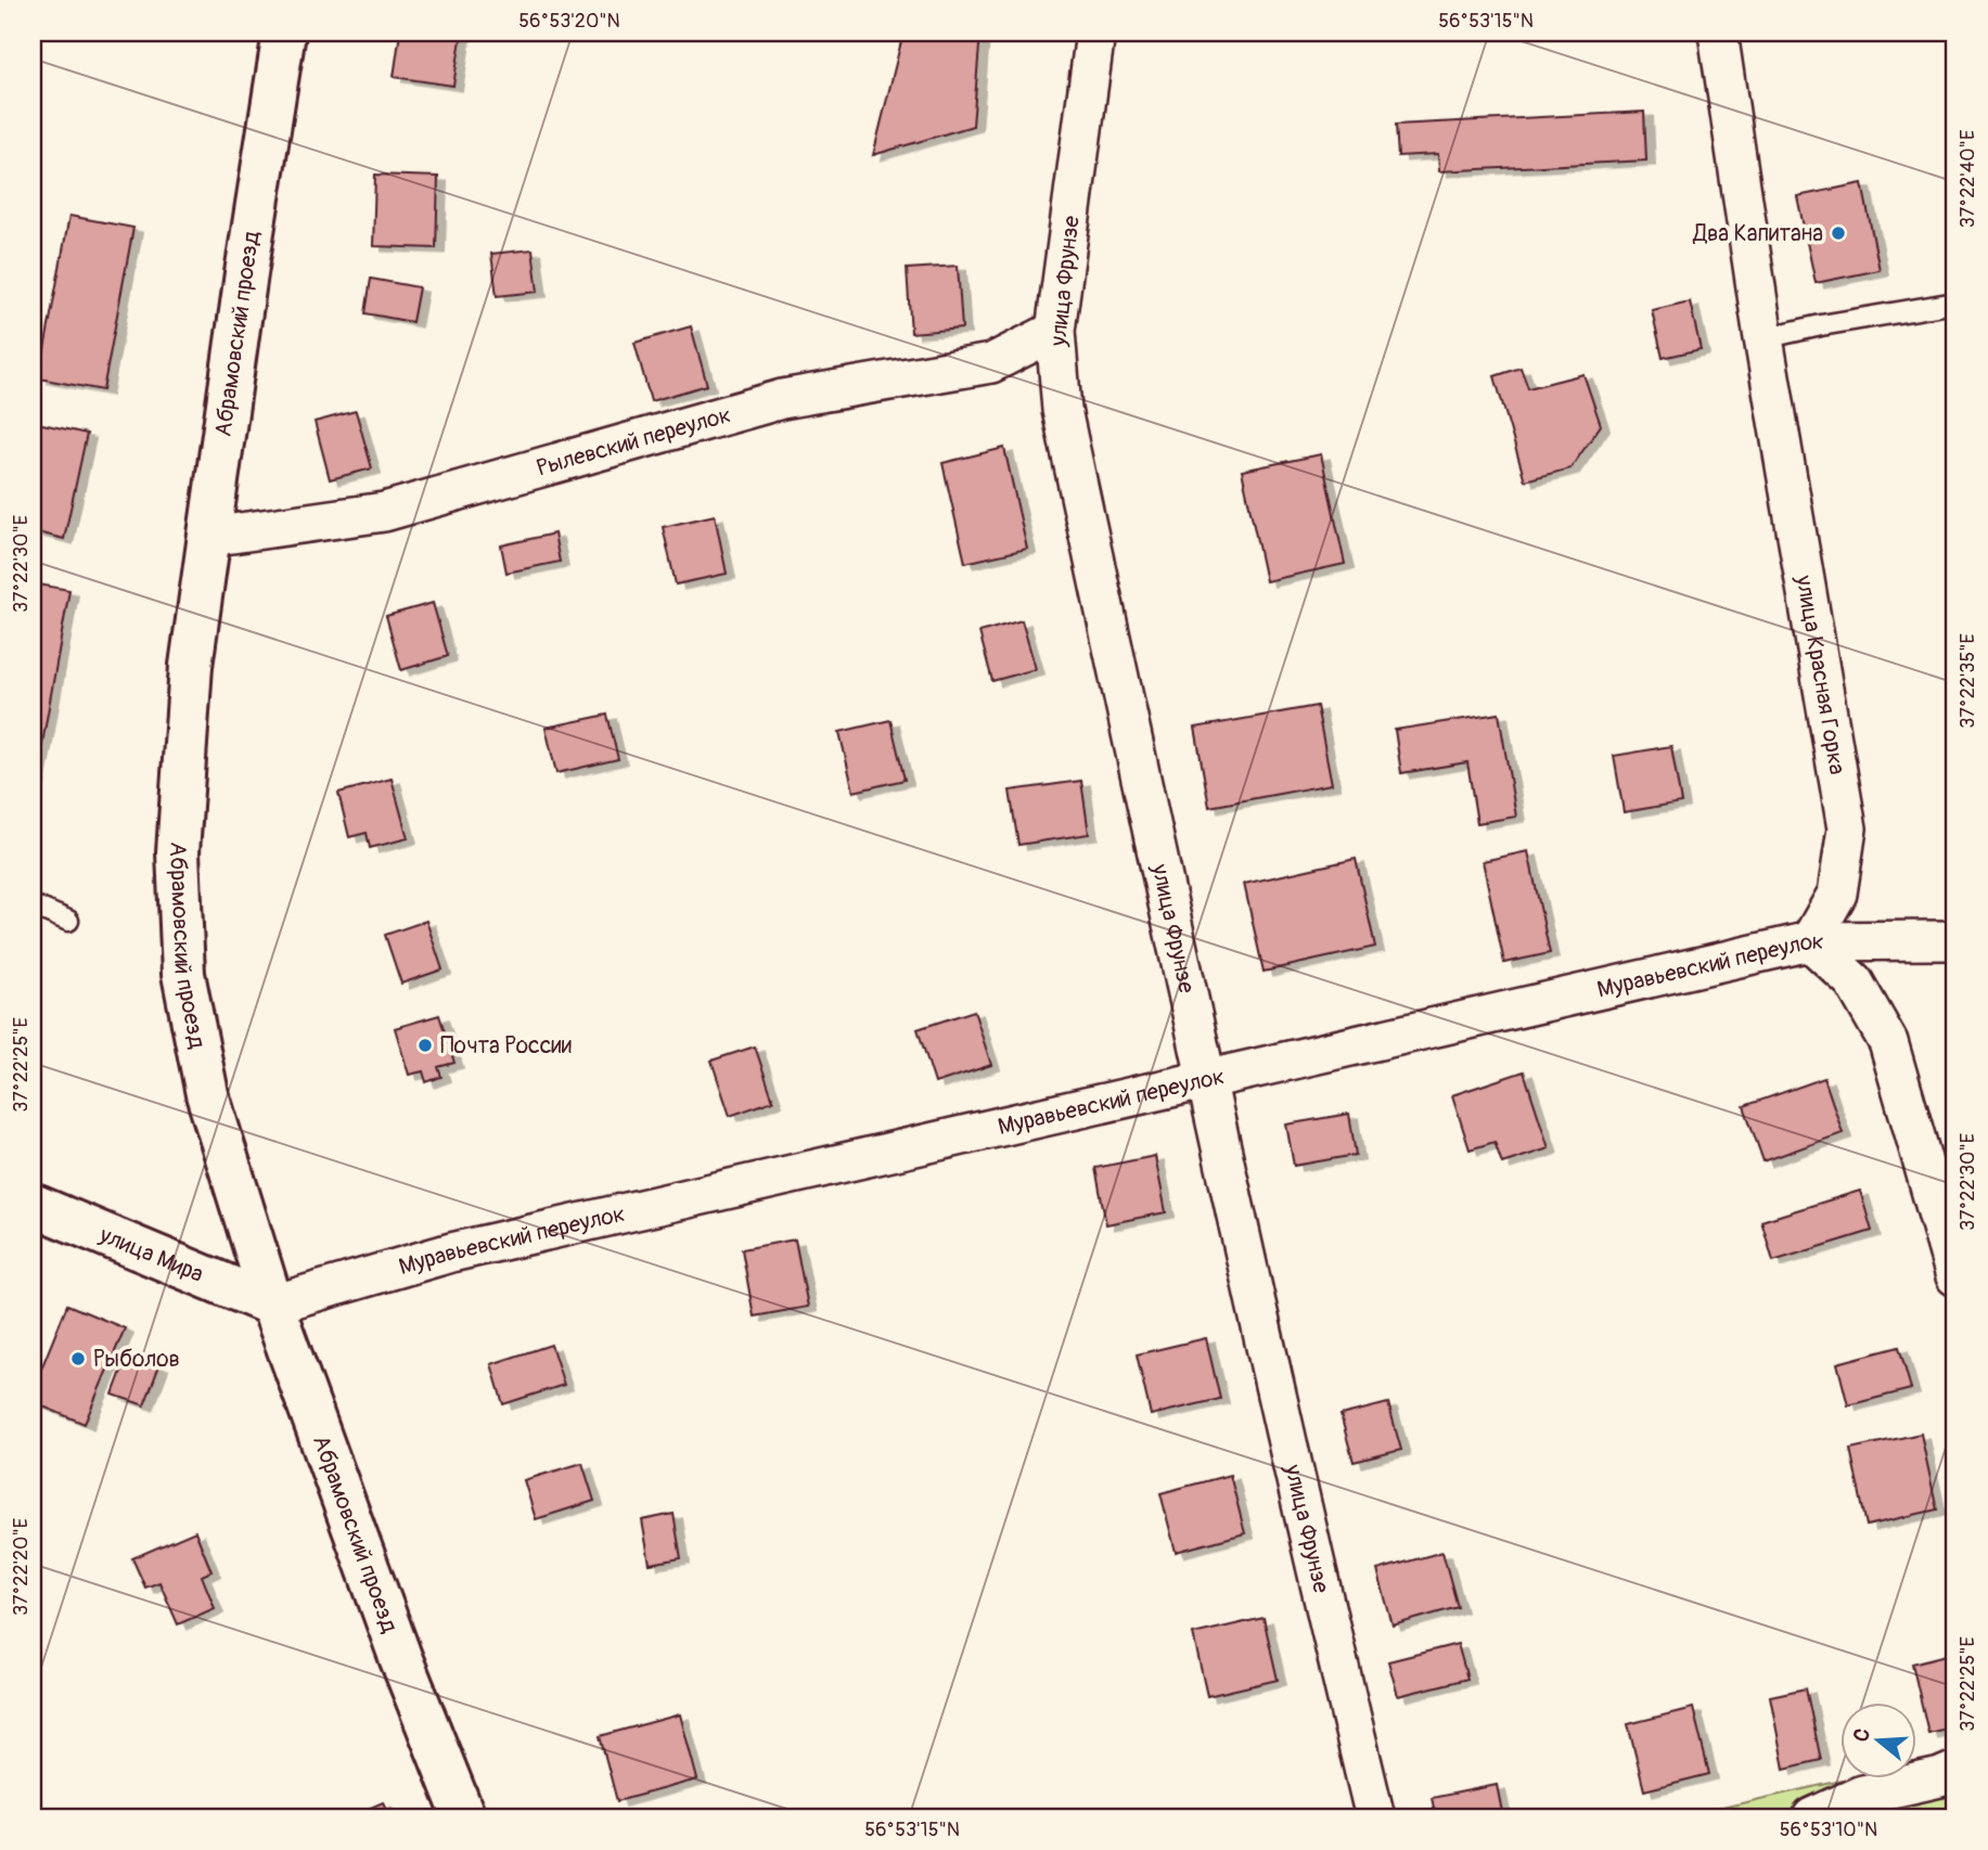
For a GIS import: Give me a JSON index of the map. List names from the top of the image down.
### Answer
{
  "streets": {
    "street": [
      "улица Фрунзе",
      "Абрамовский проезд",
      "Рылевский переулок",
      "улица Красная Горка",
      "Муравьевский переулок",
      "улица Мира"
    ]
  },
  "crossings": [
    ["улица Фрунзе", "Рылевский переулок"],
    ["улица Фрунзе", "Муравьевский переулок"],
    ["Абрамовский проезд", "Рылевский переулок"],
    ["Абрамовский проезд", "Муравьевский переулок"],
    ["Абрамовский проезд", "улица Мира"],
    ["улица Красная Горка", "Муравьевский переулок"],
    ["Муравьевский переулок", "улица Мира"]
  ],
  "places": ["Два Капитана", "Почта России", "Рыболов"],
  "north": "left",
  "coordinates": [
    "56°53'20\"N",
    "56°53'15\"N",
    "37°22'40\"E",
    "37°22'30\"E",
    "37°22'35\"E",
    "37°22'25\"E",
    "37°22'20\"E",
    "56°53'10\"N"
  ]
}
